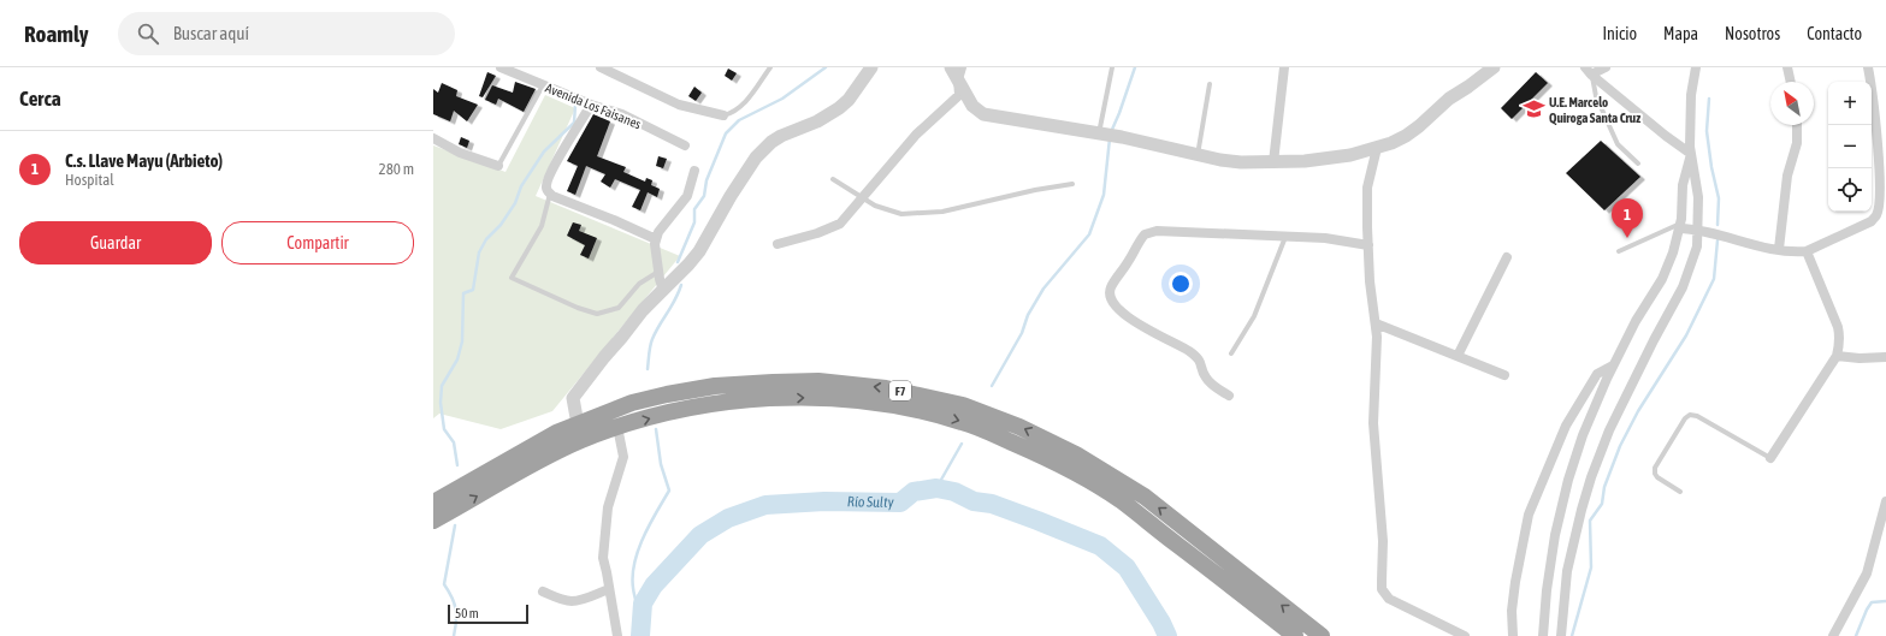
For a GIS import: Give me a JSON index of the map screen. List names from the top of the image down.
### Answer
{
  "streets": {
    "highway": ["F7"],
    "street": ["Avenida Los Faisanes"]
  },
  "water": ["Río Sulty"],
  "places": {
    "school or university": ["U.E. Marcelo Quiroga Santa Cruz"]
  },
  "scale_bar": "50 m",
  "north": "top left",
  "page": {
    "header": "Roamly",
    "search": "Buscar aquí",
    "nav": [
      "Inicio",
      "Mapa",
      "Nosotros",
      "Contacto"
    ],
    "heading": "Cerca",
    "map_buttons": ["+", "−"],
    "list": [
      {
        "mark": "1",
        "name": "C.s. Llave Mayu (Arbieto)",
        "note": "Hospital",
        "value": "280 m"
      }
    ],
    "pins": "1",
    "buttons": ["Guardar", "Compartir"],
    "scale": "50 m"
  }
}
